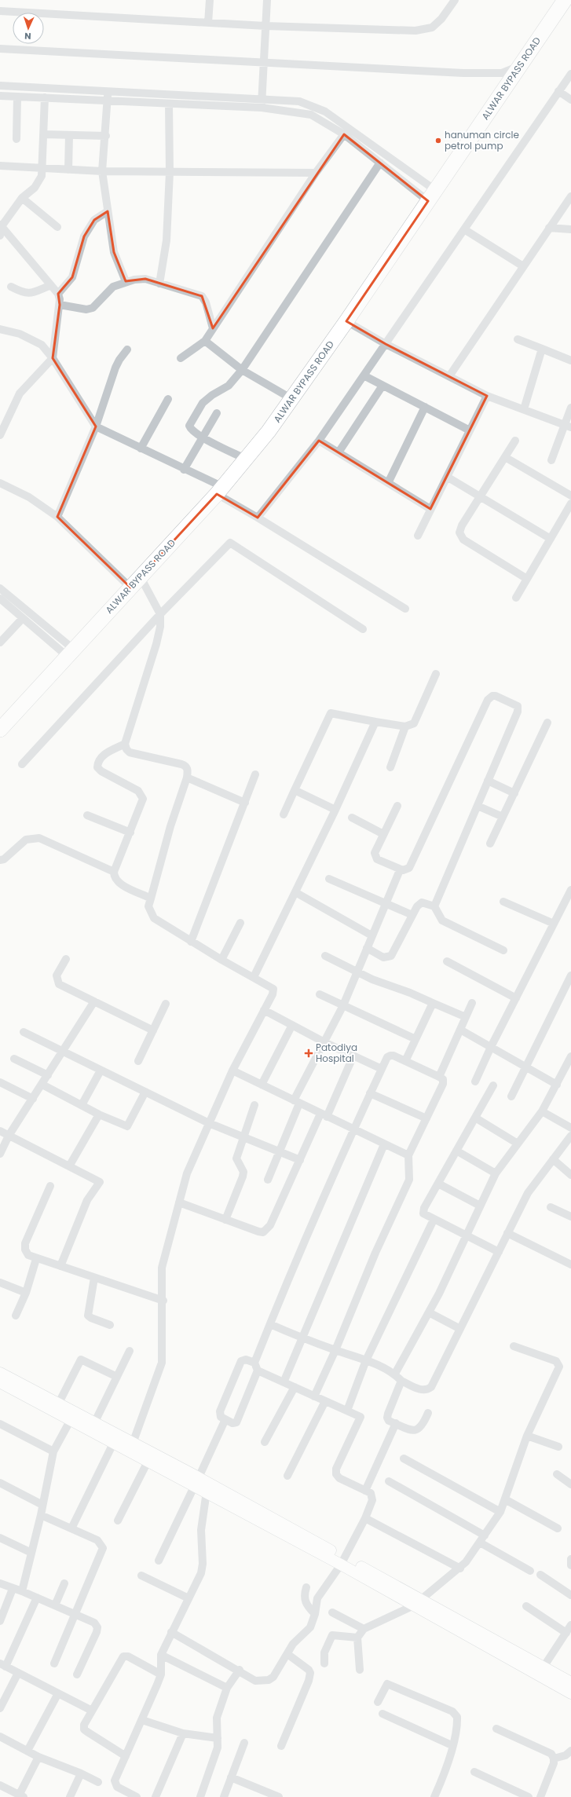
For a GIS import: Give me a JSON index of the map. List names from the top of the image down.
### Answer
{
  "streets": {
    "highway": ["ALWAR BYPASS ROAD"]
  },
  "places": {
    "other": ["hanuman circle petrol pump"],
    "health": ["Patodiya Hospital"]
  },
  "north": "bottom"
}
